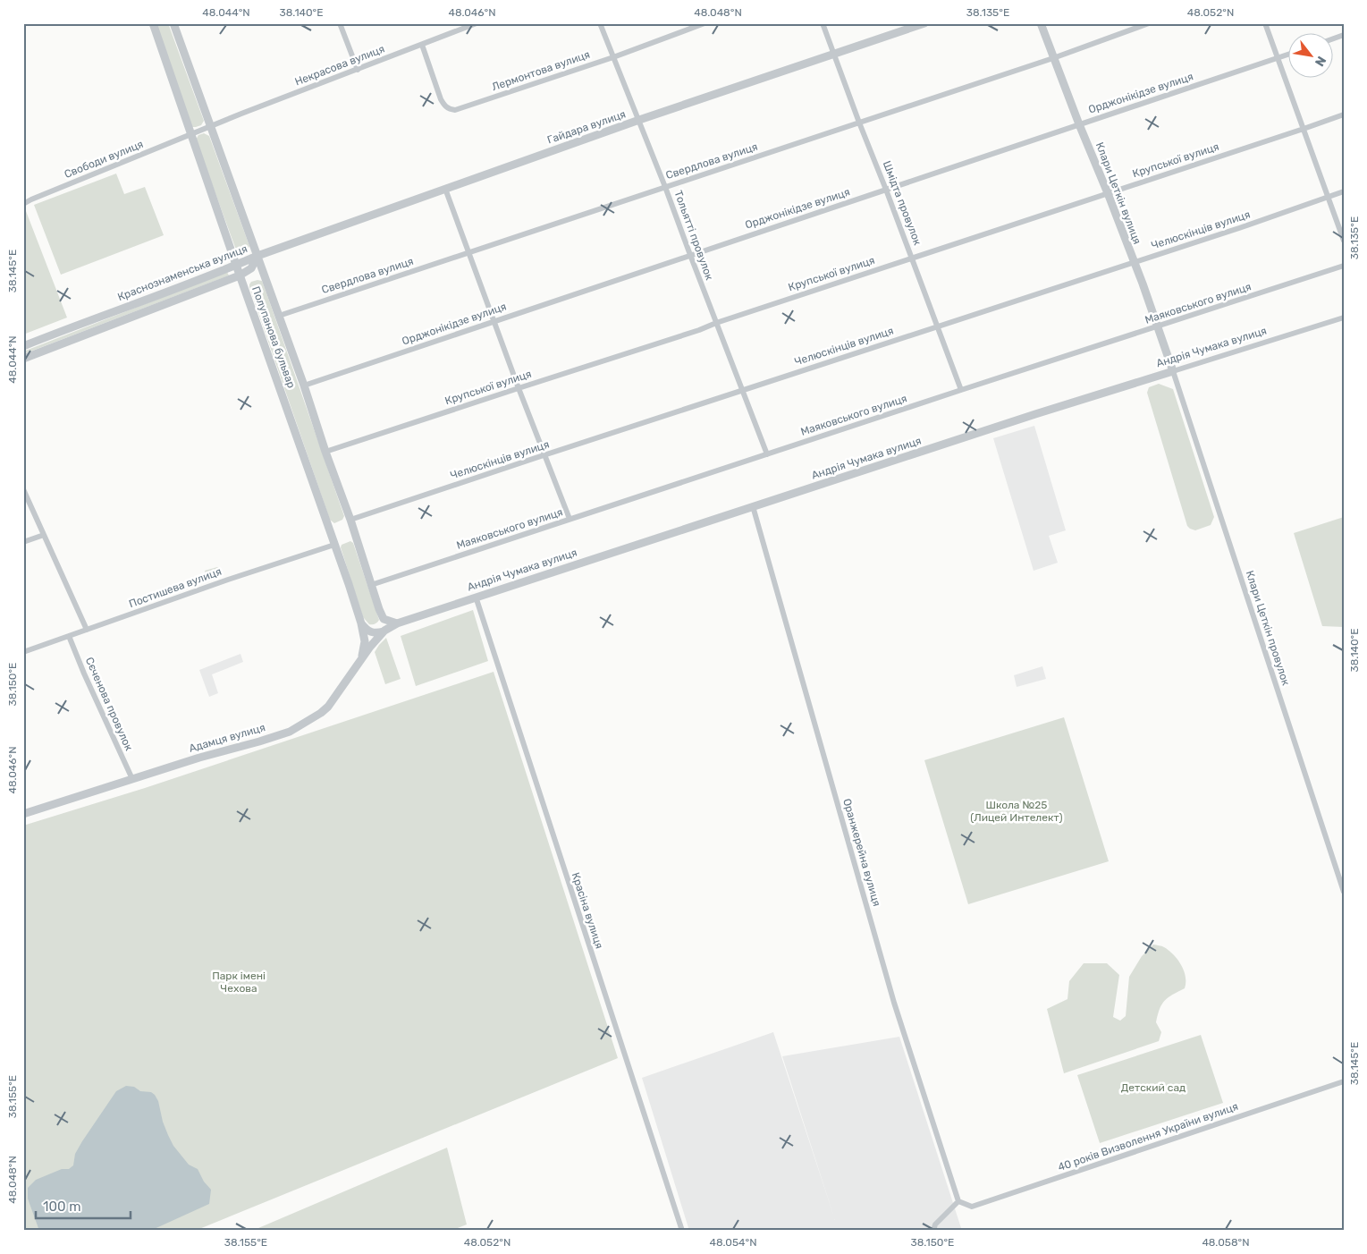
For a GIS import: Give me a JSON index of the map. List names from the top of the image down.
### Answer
{
  "streets": {
    "street": [
      "Некрасова вулиця",
      "Лермонтова вулиця",
      "Орджонікідзе вулиця",
      "Гайдара вулиця",
      "Свободи вулиця",
      "Крупської вулиця",
      "Свердлова вулиця",
      "Клари Цеткін вулиця",
      "Шмідта провулок",
      "Челюскінців вулиця",
      "Тольятті провулок",
      "Краснознаменська вулиця",
      "Маяковського вулиця",
      "Полупанова бульвар",
      "Андрія Чумака вулиця",
      "Постишева вулиця",
      "Клари Цеткін провулок",
      "Сєченова провулок",
      "Адамця вулиця",
      "Оранжерейна вулиця",
      "Красіна вулиця",
      "40 років Визволення України вулиця"
    ]
  },
  "crossings": [
    ["Некрасова вулиця", "Лермонтова вулиця"],
    ["Некрасова вулиця", "Свободи вулиця"],
    ["Некрасова вулиця", "Полупанова бульвар"],
    ["Лермонтова вулиця", "Тольятті провулок"],
    ["Орджонікідзе вулиця", "Клари Цеткін вулиця"],
    ["Орджонікідзе вулиця", "Шмідта провулок"],
    ["Орджонікідзе вулиця", "Тольятті провулок"],
    ["Орджонікідзе вулиця", "Полупанова бульвар"],
    ["Гайдара вулиця", "Шмідта провулок"],
    ["Гайдара вулиця", "Тольятті провулок"],
    ["Гайдара вулиця", "Краснознаменська вулиця"],
    ["Гайдара вулиця", "Полупанова бульвар"],
    ["Свободи вулиця", "Полупанова бульвар"],
    ["Крупської вулиця", "Клари Цеткін вулиця"],
    ["Крупської вулиця", "Шмідта провулок"],
    ["Крупської вулиця", "Тольятті провулок"],
    ["Крупської вулиця", "Полупанова бульвар"],
    ["Свердлова вулиця", "Клари Цеткін вулиця"],
    ["Свердлова вулиця", "Шмідта провулок"],
    ["Свердлова вулиця", "Тольятті провулок"],
    ["Свердлова вулиця", "Полупанова бульвар"],
    ["Клари Цеткін вулиця", "Челюскінців вулиця"],
    ["Клари Цеткін вулиця", "Маяковського вулиця"],
    ["Клари Цеткін вулиця", "Андрія Чумака вулиця"],
    ["Клари Цеткін вулиця", "Клари Цеткін провулок"],
    ["Шмідта провулок", "Челюскінців вулиця"],
    ["Шмідта провулок", "Маяковського вулиця"],
    ["Челюскінців вулиця", "Тольятті провулок"],
    ["Челюскінців вулиця", "Полупанова бульвар"],
    ["Тольятті провулок", "Маяковського вулиця"],
    ["Краснознаменська вулиця", "Полупанова бульвар"],
    ["Маяковського вулиця", "Полупанова бульвар"],
    ["Полупанова бульвар", "Андрія Чумака вулиця"],
    ["Полупанова бульвар", "Постишева вулиця"],
    ["Полупанова бульвар", "Адамця вулиця"],
    ["Андрія Чумака вулиця", "Клари Цеткін провулок"],
    ["Андрія Чумака вулиця", "Адамця вулиця"],
    ["Андрія Чумака вулиця", "Оранжерейна вулиця"],
    ["Андрія Чумака вулиця", "Красіна вулиця"],
    ["Постишева вулиця", "Сєченова провулок"],
    ["Сєченова провулок", "Адамця вулиця"],
    ["Оранжерейна вулиця", "40 років Визволення України вулиця"]
  ],
  "parks": ["Школа №25 (Лицей Интелект)", "Парк імені Чехова", "Детский сад"],
  "scale_bar": "100 m",
  "north": "bottom right",
  "coordinates": [
    "48.044°N",
    "38.140°E",
    "48.046°N",
    "48.048°N",
    "38.135°E",
    "48.052°N",
    "38.145°E",
    "38.150°E",
    "38.155°E",
    "48.054°N",
    "48.058°N"
  ]
}
